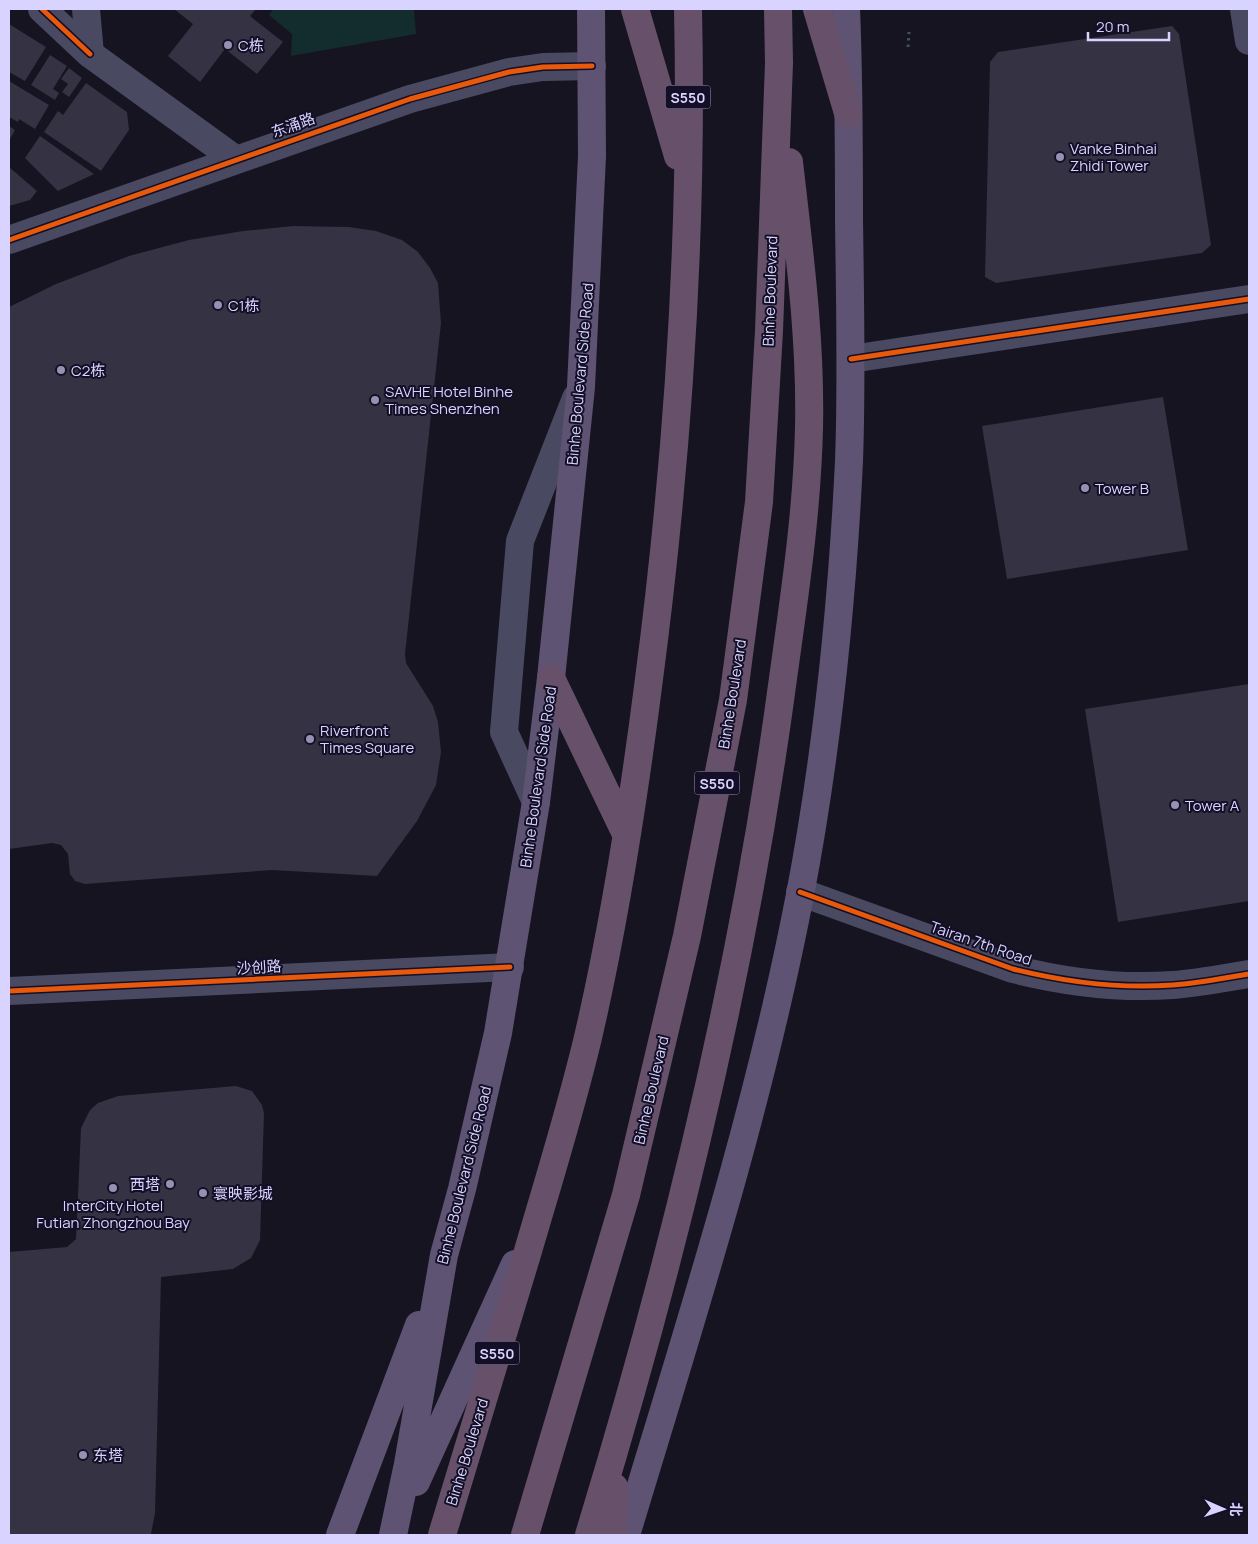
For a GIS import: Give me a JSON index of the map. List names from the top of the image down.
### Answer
{
  "streets": {
    "highway": ["S550", "Binhe Boulevard"],
    "main road": ["Binhe Boulevard Side Road"],
    "street": ["东涌路", "Tairan 7th Road", "沙创路"]
  },
  "crossings": [
    ["东涌路", "Binhe Boulevard Side Road"],
    ["Binhe Boulevard", "Binhe Boulevard Side Road"],
    ["Binhe Boulevard Side Road", "沙创路"]
  ],
  "places": [
    "C栋",
    "Vanke Binhai Zhidi Tower",
    "C1栋",
    "C2栋",
    "SAVHE Hotel Binhe Times Shenzhen",
    "Tower B",
    "Riverfront Times Square",
    "Tower A",
    "西塔",
    "InterCity Hotel Futian Zhongzhou Bay",
    "寰映影城",
    "东塔"
  ],
  "scale_bar": "20 m",
  "north": "right"
}
